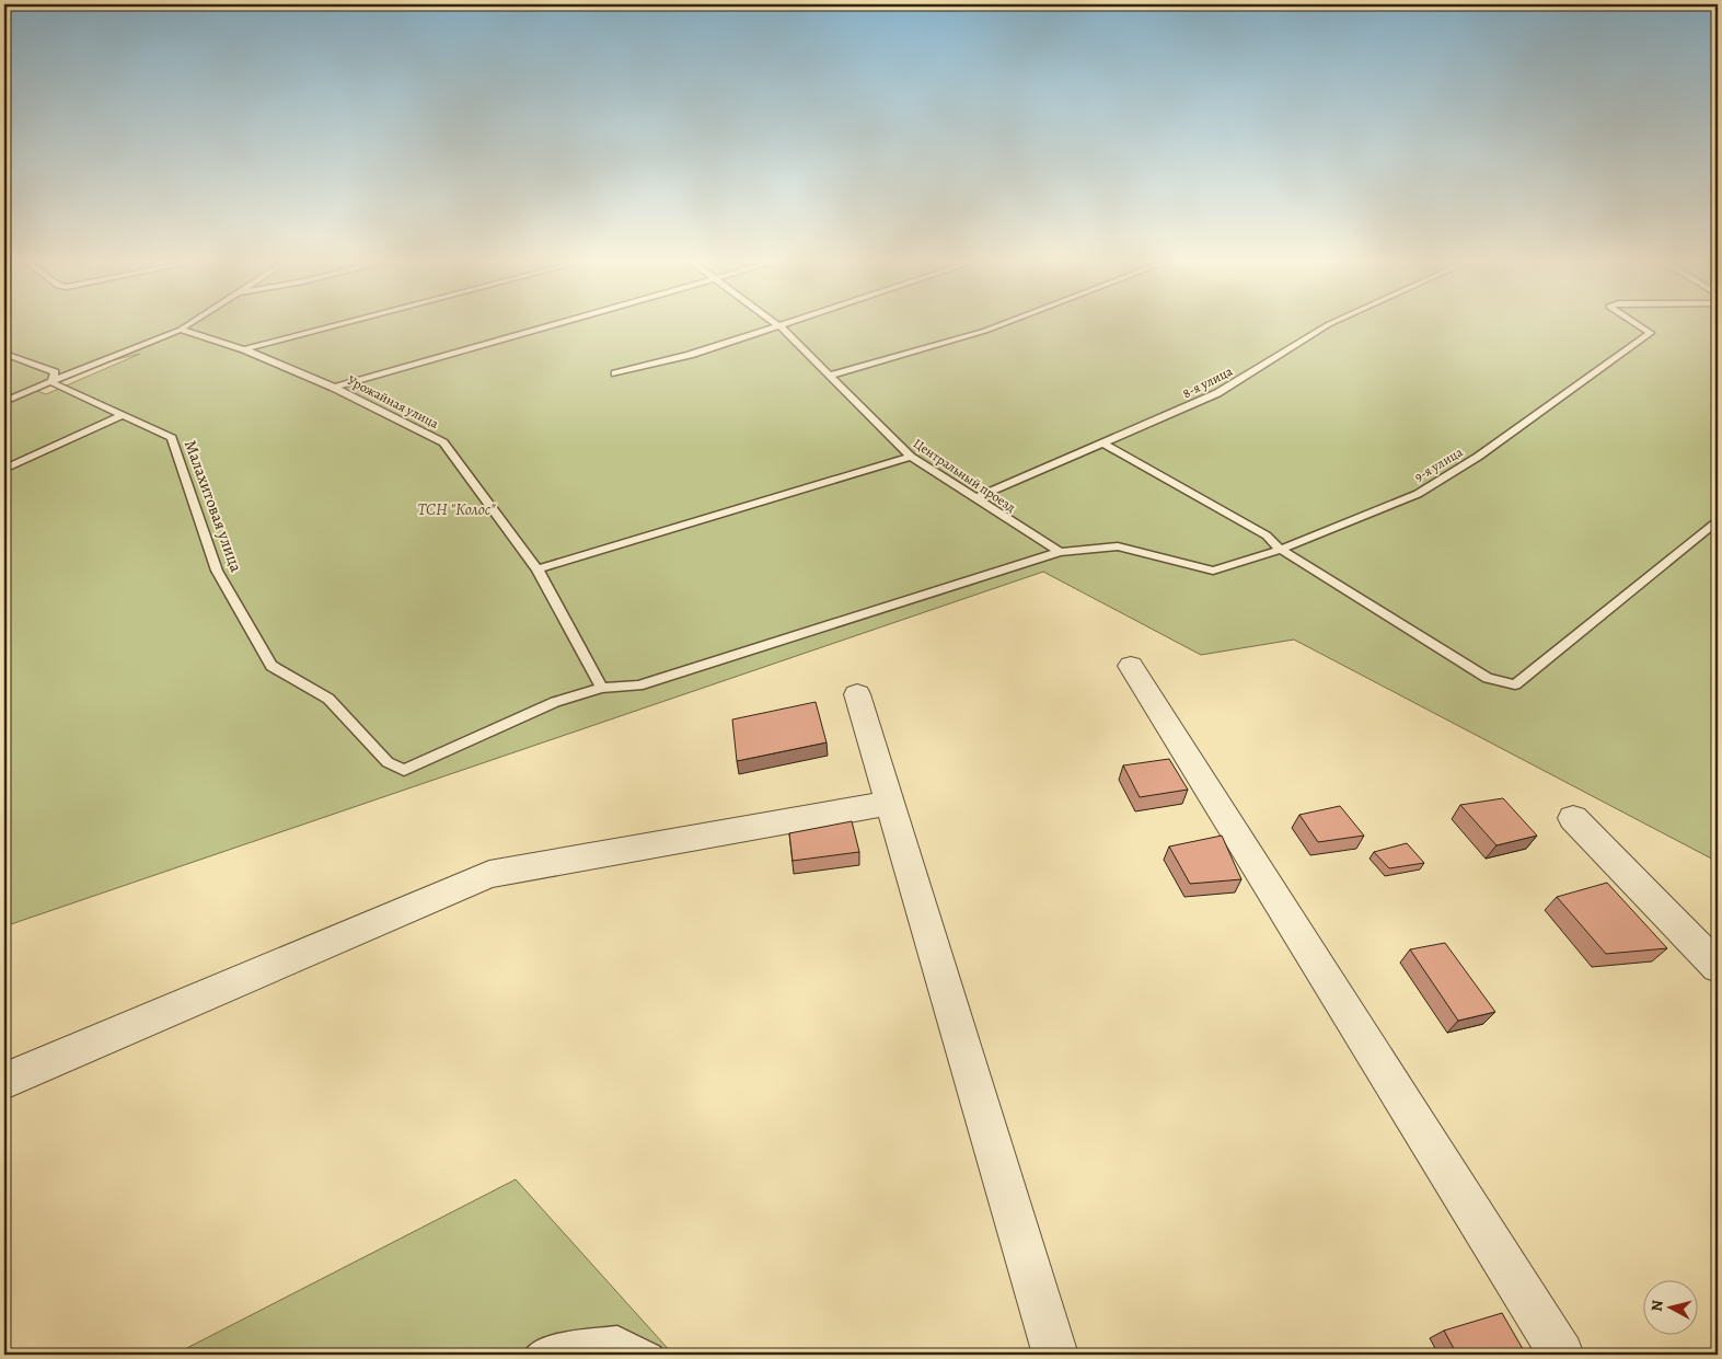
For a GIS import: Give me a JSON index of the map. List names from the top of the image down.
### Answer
{
  "streets": {
    "lane": [
      "8-я улица",
      "Урожайная улица",
      "9-я улица",
      "Центральный проезд",
      "Малахитовая улица"
    ]
  },
  "crossings": [
    ["8-я улица", "Центральный проезд"],
    ["Урожайная улица", "9-я улица"],
    ["9-я улица", "Центральный проезд"],
    ["9-я улица", "Малахитовая улица"]
  ],
  "parks": ["ТСН \"Колос\""],
  "north": "left"
}
